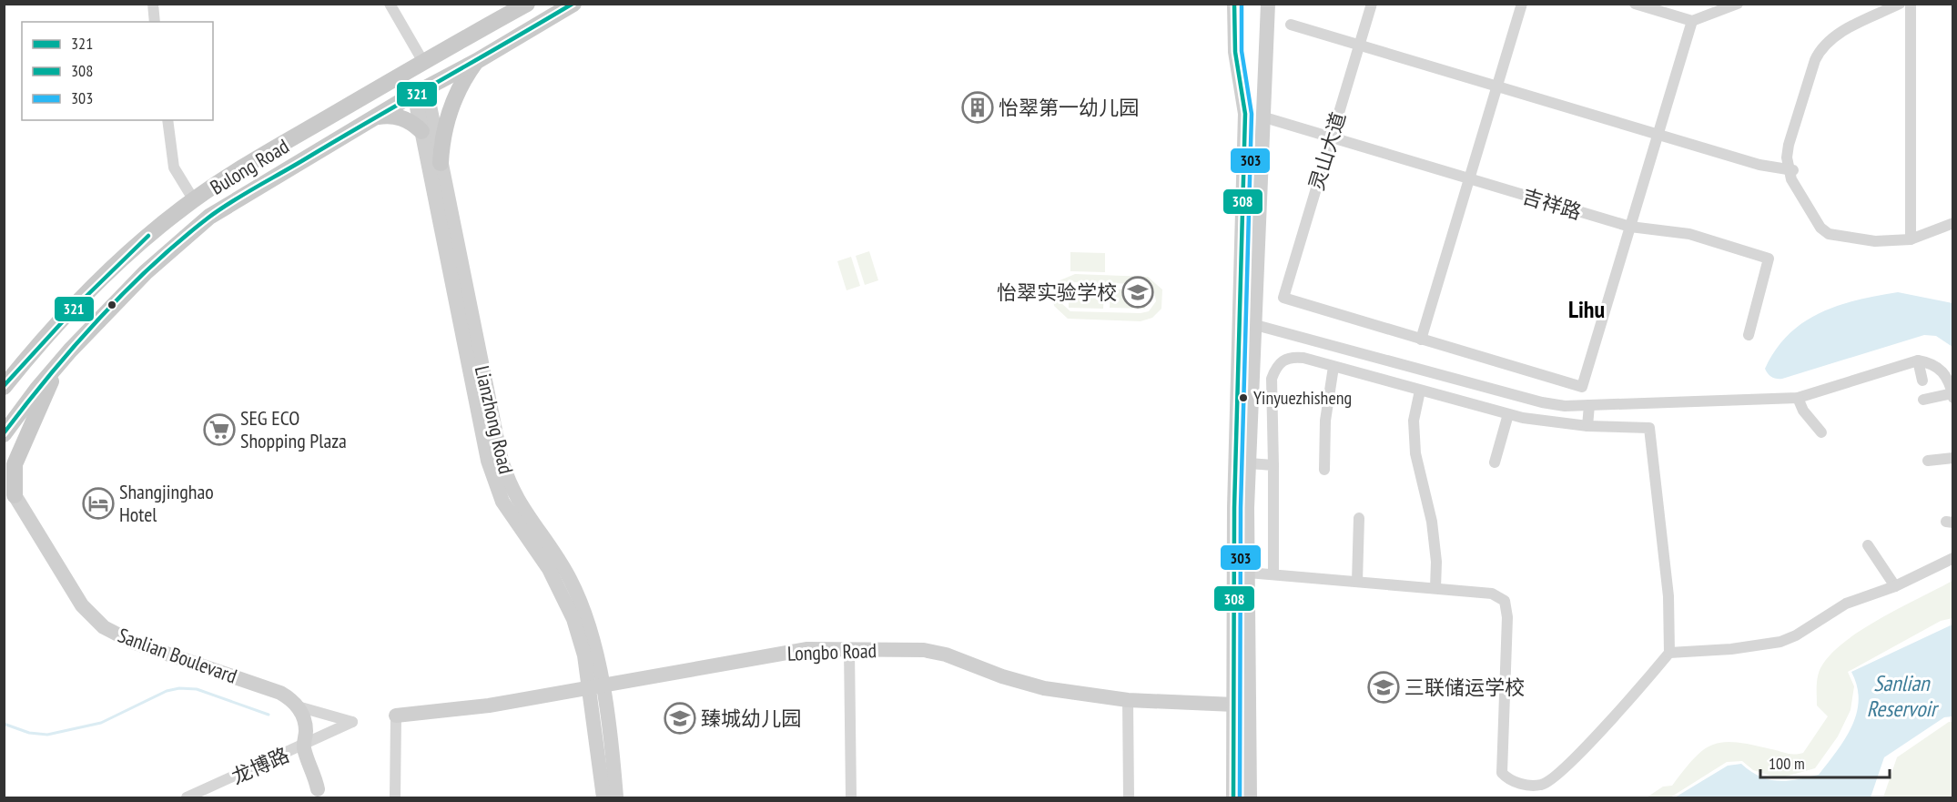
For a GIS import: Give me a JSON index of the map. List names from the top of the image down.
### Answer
{
  "streets": {
    "main road": ["Bulong Road"],
    "street": [
      "灵山大道",
      "吉祥路",
      "Lianzhong Road",
      "Longbo Road",
      "Sanlian Boulevard",
      "龙博路"
    ]
  },
  "crossings": [
    ["灵山大道", "吉祥路"],
    ["Bulong Road", "Lianzhong Road"],
    ["Lianzhong Road", "Longbo Road"]
  ],
  "districts": ["Lihu"],
  "water": ["Sanlian Reservoir"],
  "places": {
    "building": ["怡翠第一幼儿园"],
    "school or university": ["怡翠实验学校", "三联储运学校", "臻城幼儿园"],
    "other": ["Yinyuezhisheng"],
    "supermarket": ["SEG ECO Shopping Plaza"],
    "hotel": ["Shangjinghao Hotel"]
  },
  "lines": ["transit line 321", "transit line 308", "transit line 303"],
  "legend": ["321", "308", "303"],
  "scale_bar": "100 m"
}
